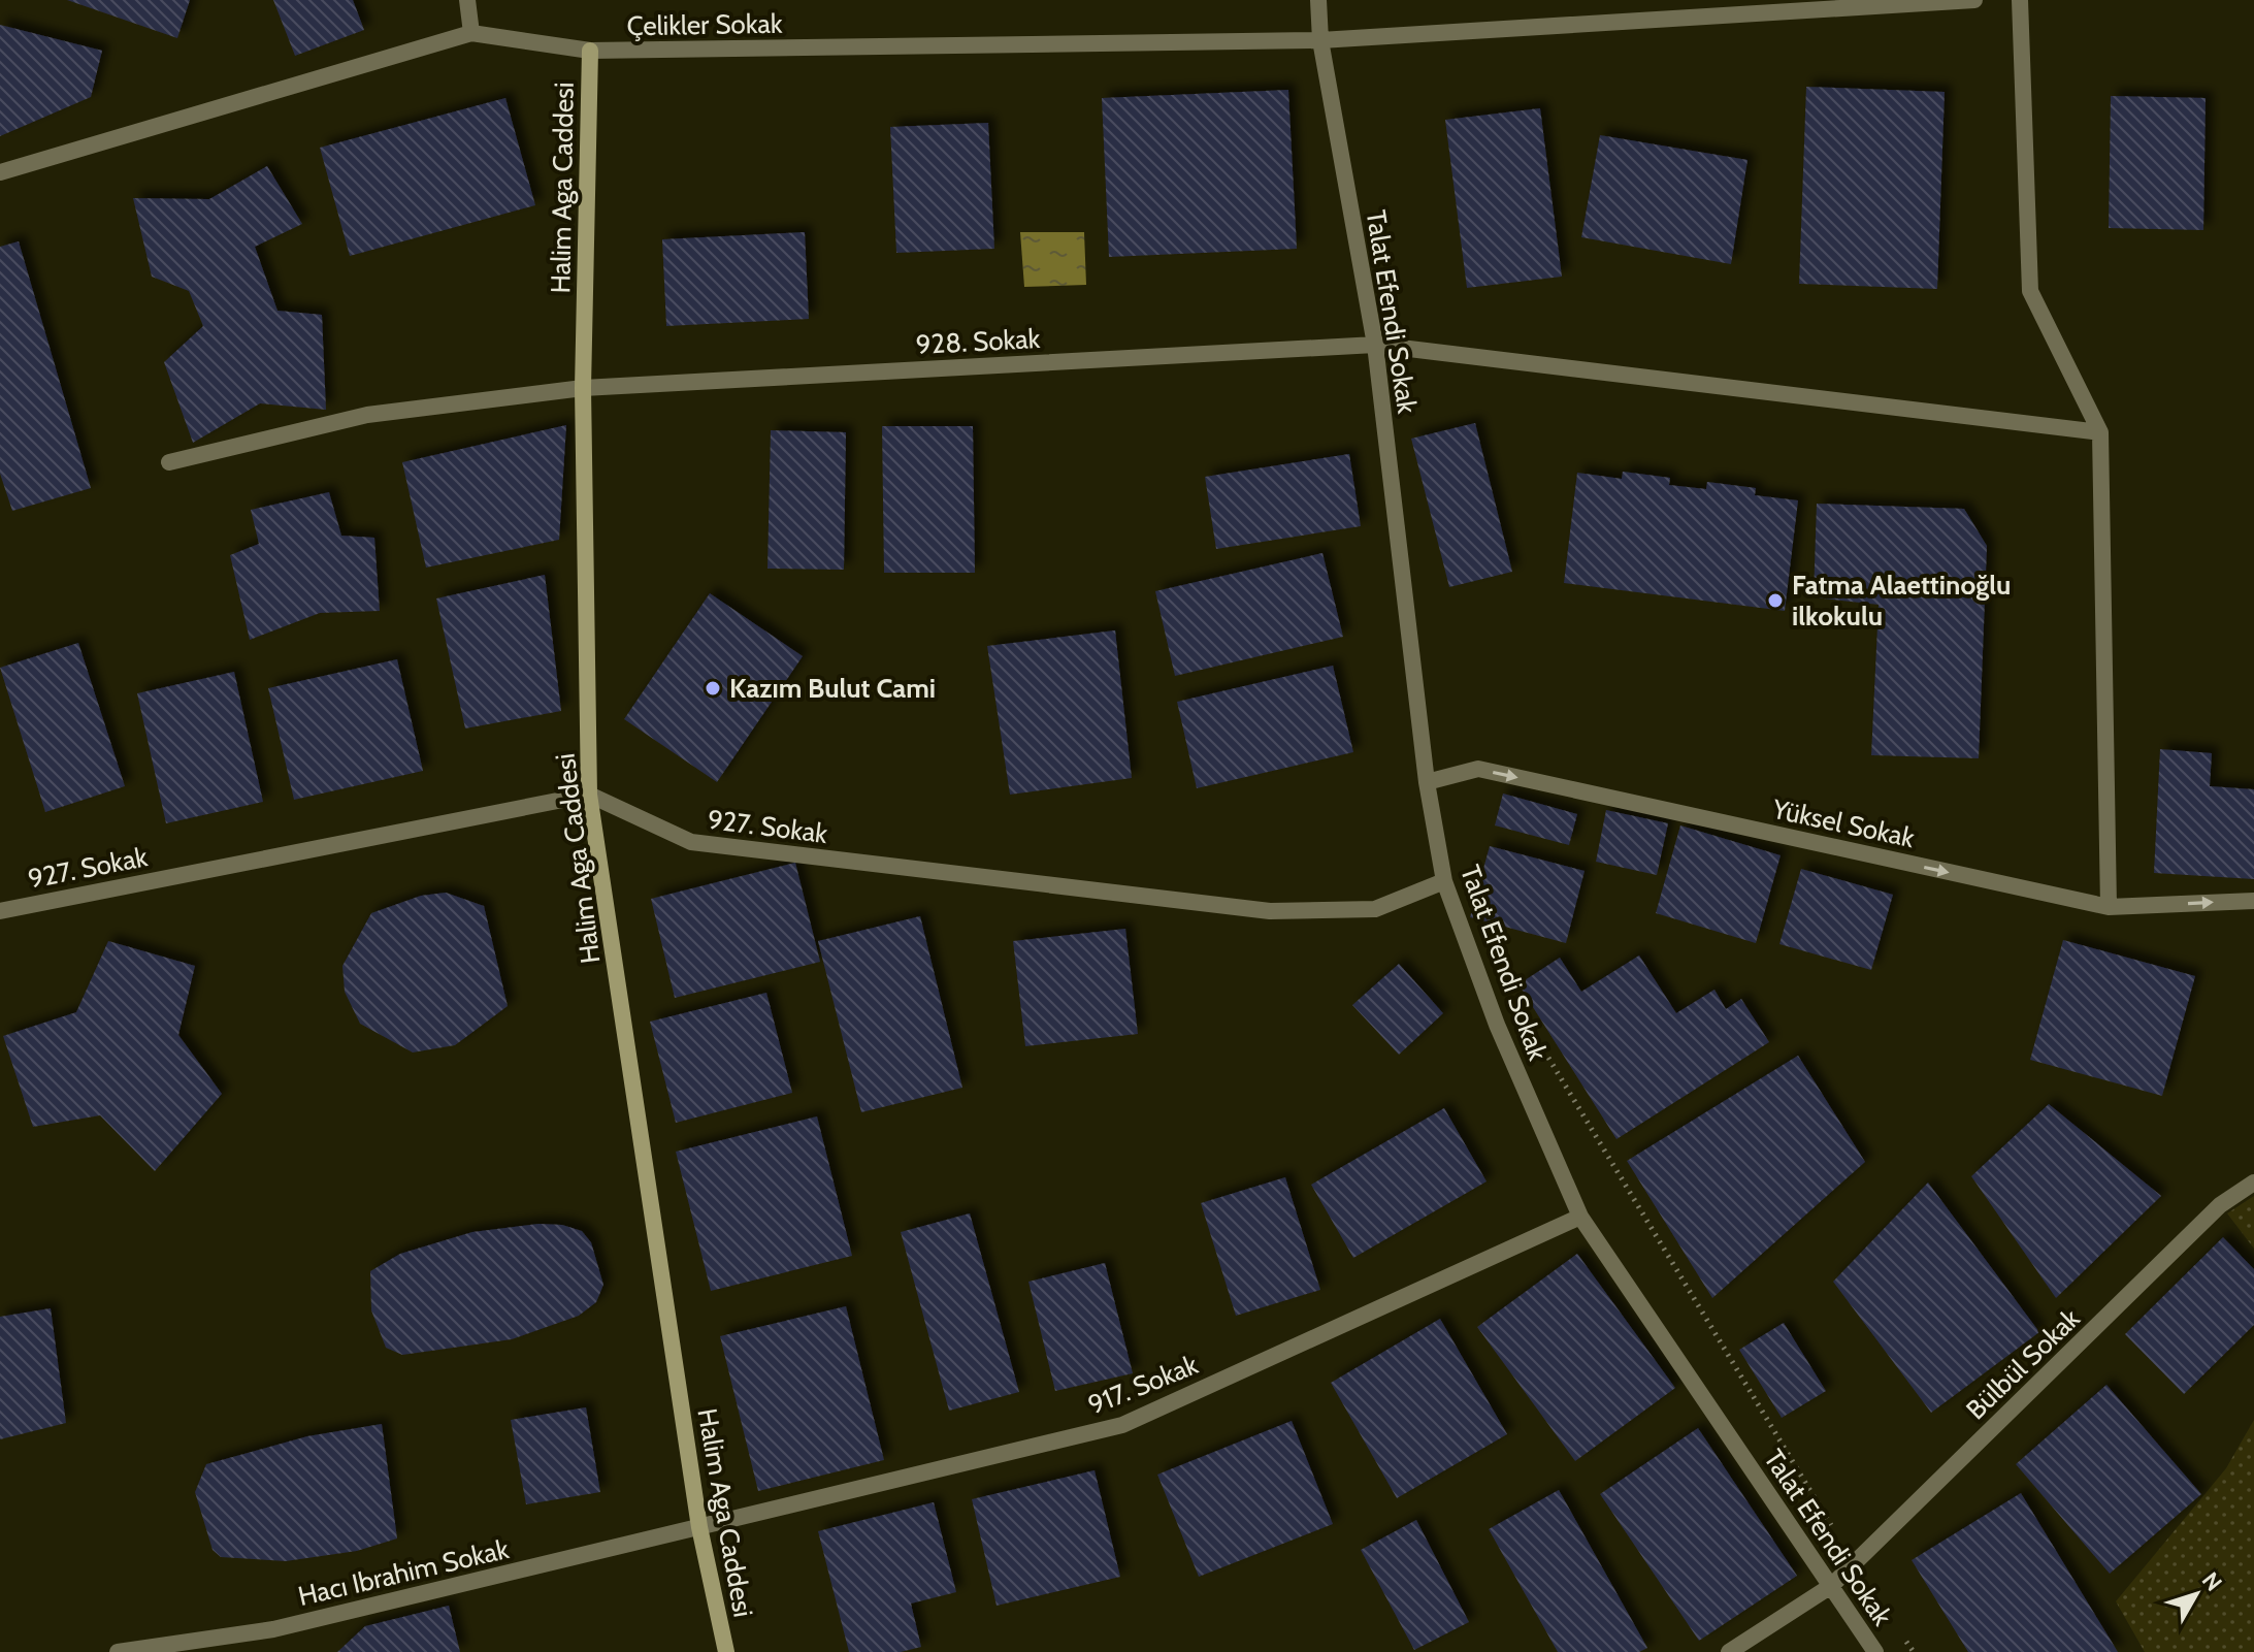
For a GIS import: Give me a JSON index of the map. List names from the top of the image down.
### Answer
{
  "streets": {
    "street": [
      "Çelikler Sokak",
      "Halim Aga Caddesi",
      "Talat Efendi Sokak",
      "928. Sokak",
      "Yüksel Sokak",
      "927. Sokak",
      "Bülbül Sokak",
      "917. Sokak",
      "Hacı Ibrahim Sokak"
    ]
  },
  "crossings": [
    ["Çelikler Sokak", "Halim Aga Caddesi"],
    ["Çelikler Sokak", "Talat Efendi Sokak"],
    ["Halim Aga Caddesi", "928. Sokak"],
    ["Halim Aga Caddesi", "927. Sokak"],
    ["Halim Aga Caddesi", "917. Sokak"],
    ["Halim Aga Caddesi", "Hacı Ibrahim Sokak"],
    ["Talat Efendi Sokak", "928. Sokak"],
    ["Talat Efendi Sokak", "Yüksel Sokak"],
    ["Talat Efendi Sokak", "927. Sokak"],
    ["Talat Efendi Sokak", "Bülbül Sokak"],
    ["Talat Efendi Sokak", "917. Sokak"],
    ["917. Sokak", "Hacı Ibrahim Sokak"]
  ],
  "one_way": ["Yüksel Sokak"],
  "places": ["Fatma Alaettinoğlu ilkokulu", "Kazım Bulut Cami"],
  "north": "top right"
}
